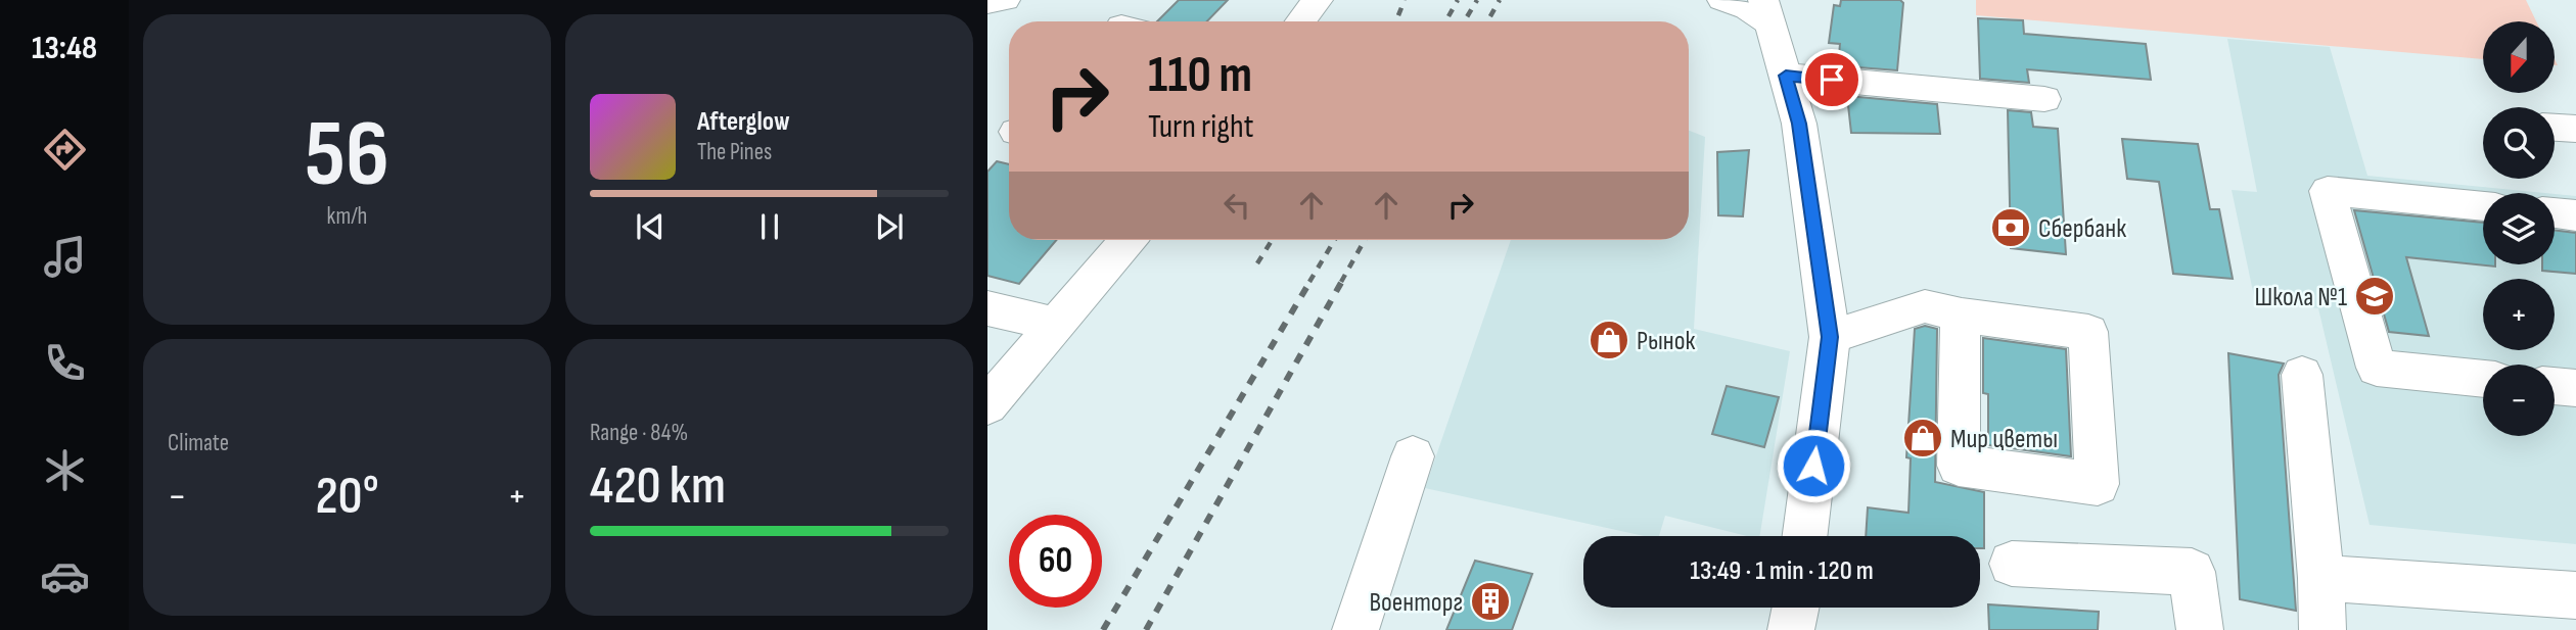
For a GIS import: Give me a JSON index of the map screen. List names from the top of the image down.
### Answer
{
  "places": {
    "bank": ["Сбербанк"],
    "school or university": ["Школа №1"],
    "shop": ["Рынок", "Мир цветы"],
    "building": ["Военторг"]
  },
  "north": "bottom",
  "page": {
    "tabs": "13:48",
    "tile": [
      ["56", "km/h"],
      "Climate",
      ["Range · 84%", "420 km"]
    ],
    "map_buttons": ["+", "−"],
    "turn": ["110 m", "Turn right"],
    "song": ["Afterglow", "The Pines"],
    "heat": ["−", "20°", "+"],
    "limit": "60",
    "trip": "13:49 · 1 min · 120 m"
  }
}
